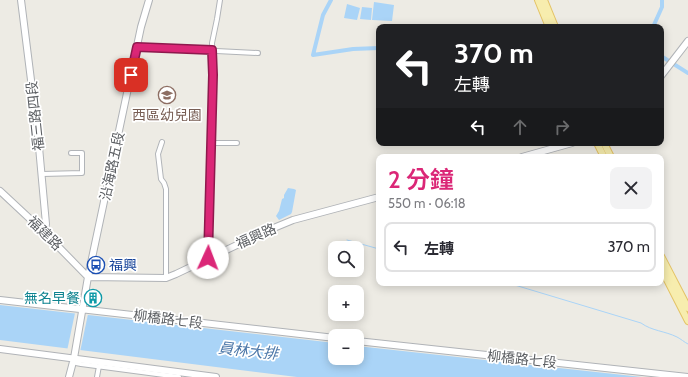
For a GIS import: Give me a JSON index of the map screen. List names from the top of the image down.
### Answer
{
  "streets": {
    "street": [
      "福三路四段",
      "沿海路五段",
      "福建路",
      "福興路",
      "柳橋路七段"
    ]
  },
  "crossings": [
    ["福三路四段", "福建路"],
    ["沿海路五段", "福建路"],
    ["沿海路五段", "福興路"],
    ["沿海路五段", "柳橋路七段"],
    ["福建路", "福興路"]
  ],
  "water": ["員林大排"],
  "places": {
    "school or university": ["西區幼兒園"],
    "bus stop": ["福興"],
    "building": ["無名早餐"]
  },
  "page": {
    "turn": ["370 m", "左轉"],
    "heading": ["2 分鐘", "550 m · 06:18"],
    "list": [
      {
        "name": "左轉",
        "value": "370 m"
      }
    ],
    "map_buttons": ["+", "−"]
  }
}
